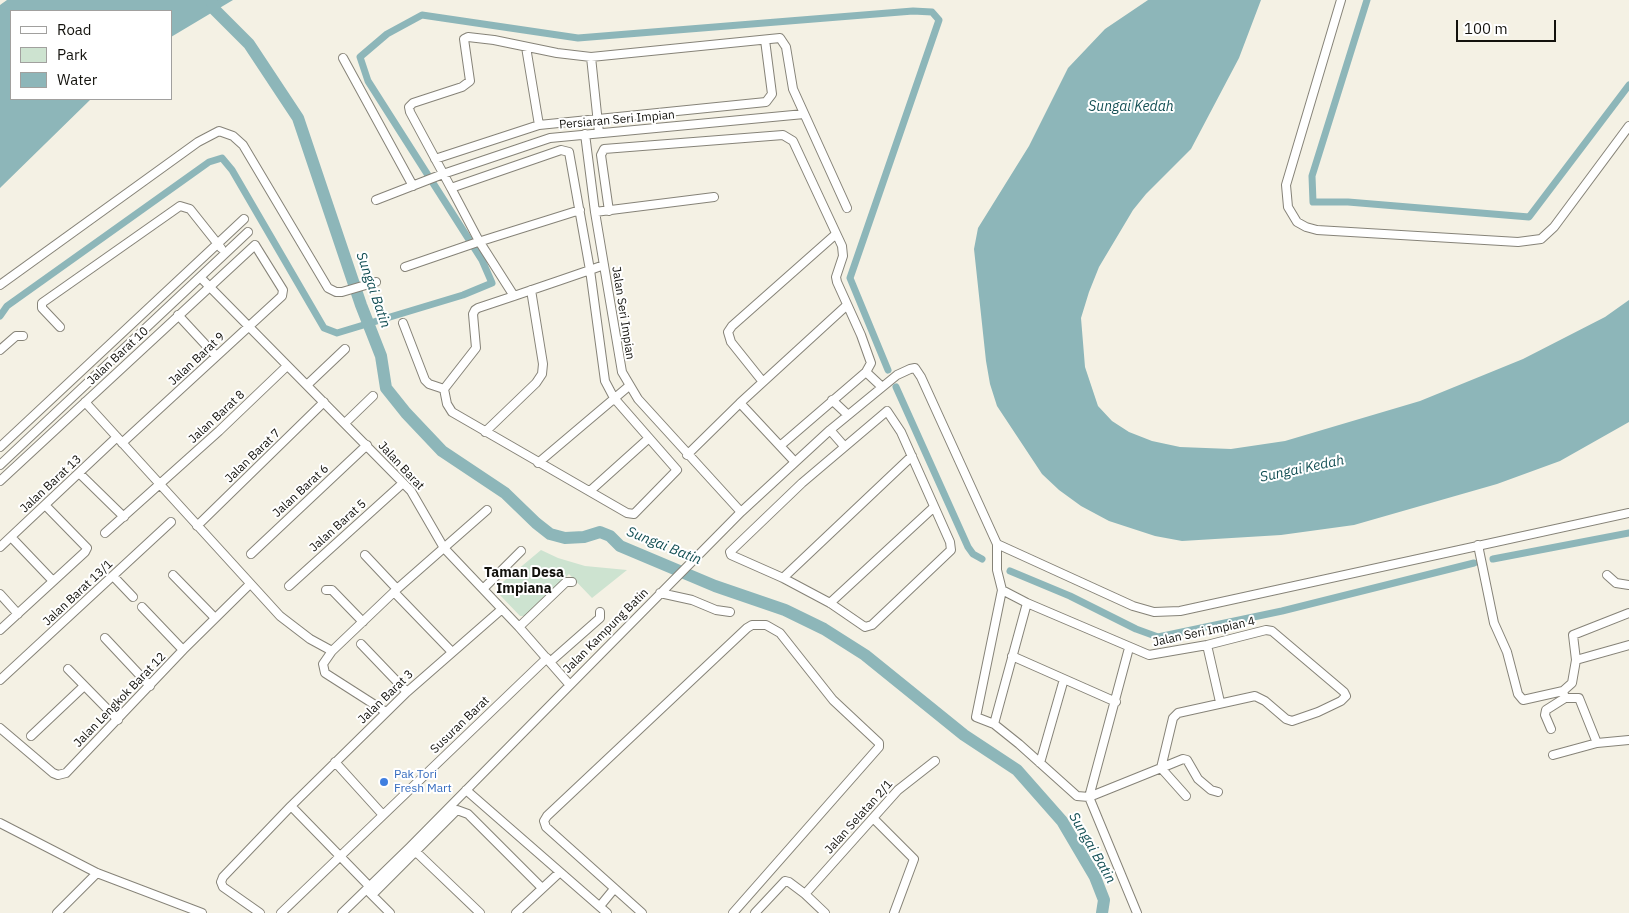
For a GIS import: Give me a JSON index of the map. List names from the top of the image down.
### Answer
{
  "streets": {
    "street": [
      "Persiaran Seri Impian",
      "Jalan Seri Impian",
      "Jalan Barat 10",
      "Jalan Barat 9",
      "Jalan Barat 8",
      "Jalan Barat 7",
      "Jalan Barat",
      "Jalan Barat 13",
      "Jalan Barat 6",
      "Jalan Barat 5",
      "Jalan Barat 13/1",
      "Jalan Kampung Batin",
      "Jalan Seri Impian 4",
      "Jalan Barat 3",
      "Jalan Lengkok Barat 12",
      "Susuran Barat",
      "Jalan Selatan 2/1"
    ]
  },
  "crossings": [
    ["Persiaran Seri Impian", "Jalan Seri Impian"],
    ["Jalan Seri Impian", "Jalan Kampung Batin"],
    ["Jalan Barat 10", "Jalan Barat 9"],
    ["Jalan Barat 10", "Jalan Barat"],
    ["Jalan Barat 9", "Jalan Barat"],
    ["Jalan Barat 9", "Jalan Barat 13"],
    ["Jalan Barat 8", "Jalan Barat"],
    ["Jalan Barat 7", "Jalan Barat"],
    ["Jalan Barat", "Jalan Barat 6"],
    ["Jalan Barat", "Jalan Barat 5"],
    ["Jalan Barat", "Jalan Kampung Batin"],
    ["Jalan Barat", "Jalan Barat 3"],
    ["Jalan Barat", "Susuran Barat"]
  ],
  "districts": ["Taman Desa Impiana"],
  "water": ["Sungai Kedah", "Sungai Batin"],
  "places": ["Pak Tori Fresh Mart"],
  "legend": ["Road", "Park", "Water"],
  "scale_bar": "100 m"
}
